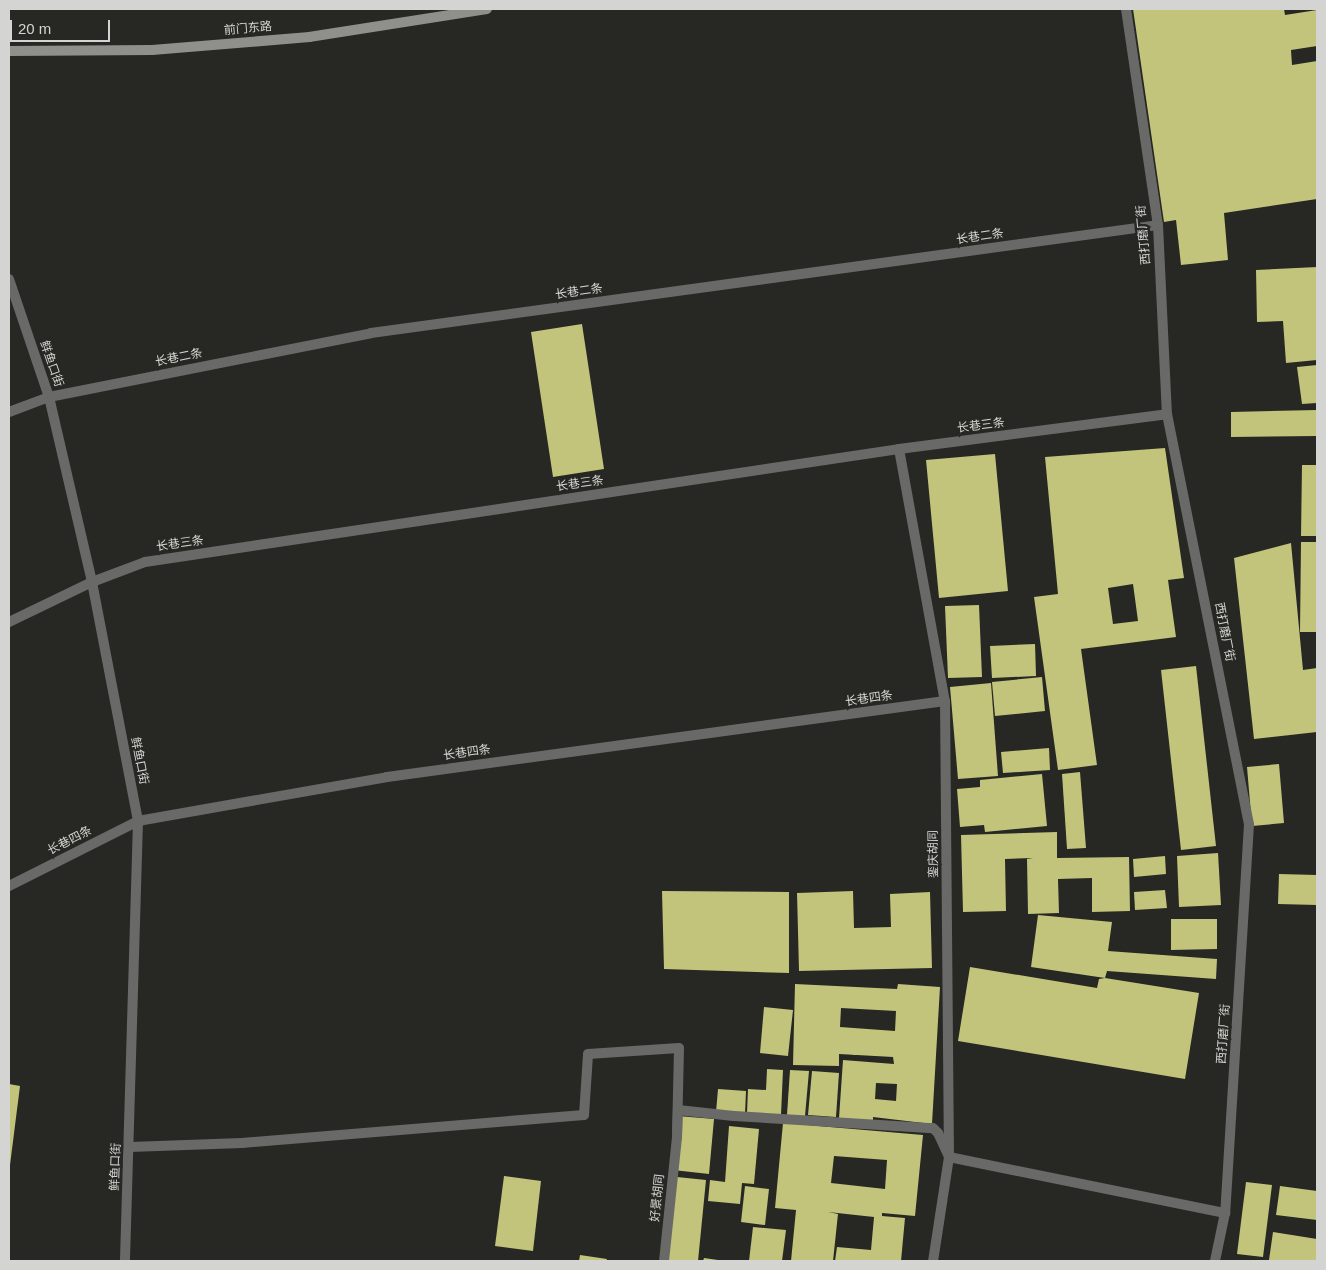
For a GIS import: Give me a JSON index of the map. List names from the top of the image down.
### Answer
{
  "streets": {
    "main road": ["前门东路"],
    "street": [
      "西打磨厂街",
      "长巷二条",
      "鲜鱼口街",
      "长巷三条",
      "长巷四条",
      "銮庆胡同",
      "好景胡同"
    ]
  },
  "crossings": [
    ["西打磨厂街", "长巷二条"],
    ["西打磨厂街", "长巷三条"],
    ["长巷二条", "鲜鱼口街"],
    ["鲜鱼口街", "长巷三条"],
    ["鲜鱼口街", "长巷四条"],
    ["长巷三条", "銮庆胡同"],
    ["长巷四条", "銮庆胡同"]
  ],
  "scale_bar": "20 m"
}
